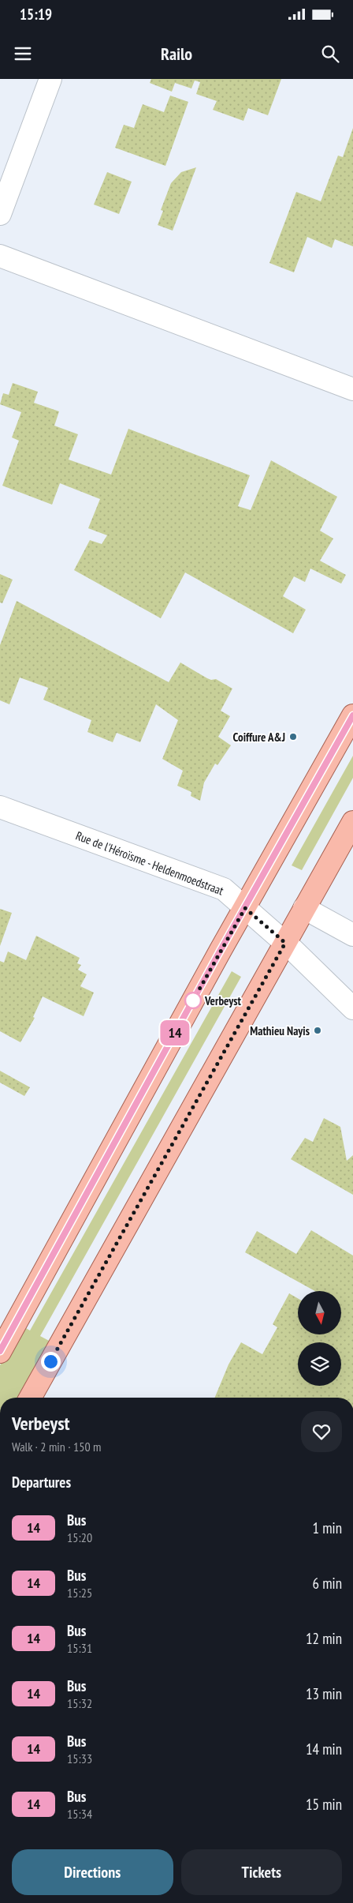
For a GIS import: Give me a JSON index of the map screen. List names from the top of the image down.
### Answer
{
  "streets": {
    "street": ["Rue de l'Héroïsme - Heldenmoedstraat"]
  },
  "places": ["Coiffure A&J", "Verbeyst", "Mathieu Nayis"],
  "lines": ["bus line 14"],
  "north": "bottom",
  "page": {
    "status": "15:19",
    "header": "Railo",
    "on_map": "14",
    "heading": [
      ["Verbeyst", "Walk · 2 min · 150 m"],
      "Departures"
    ],
    "list": [
      {
        "mark": "14",
        "name": "Bus",
        "note": "15:20",
        "value": "1 min"
      },
      {
        "mark": "14",
        "name": "Bus",
        "note": "15:25",
        "value": "6 min"
      },
      {
        "mark": "14",
        "name": "Bus",
        "note": "15:31",
        "value": "12 min"
      },
      {
        "mark": "14",
        "name": "Bus",
        "note": "15:32",
        "value": "13 min"
      },
      {
        "mark": "14",
        "name": "Bus",
        "note": "15:33",
        "value": "14 min"
      },
      {
        "mark": "14",
        "name": "Bus",
        "note": "15:34",
        "value": "15 min"
      }
    ],
    "buttons": ["Directions", "Tickets"]
  }
}
